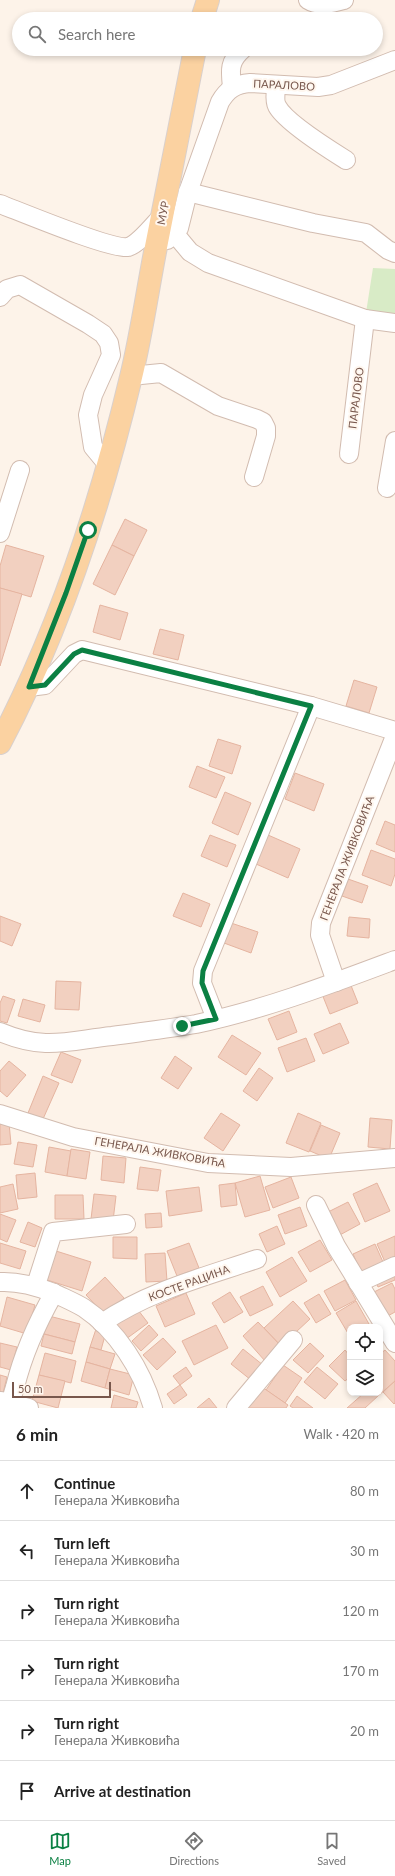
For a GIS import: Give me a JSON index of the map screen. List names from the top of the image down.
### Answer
{
  "streets": {
    "main road": ["МУР"],
    "street": ["ПАРАЛОВО", "ГЕНЕРАЛА ЖИВКОВИЋА", "КОСТЕ РАЦИНА"]
  },
  "scale_bar": "50 m",
  "page": {
    "search": "Search here",
    "scale": "50 m",
    "heading": ["6 min", "Walk · 420 m"],
    "list": [
      ["Continue", "Генерала Живковића", "80 m"],
      ["Turn left", "Генерала Живковића", "30 m"],
      ["Turn right", "Генерала Живковића", "120 m"],
      ["Turn right", "Генерала Живковића", "170 m"],
      ["Turn right", "Генерала Живковића", "20 m"],
      "Arrive at destination"
    ],
    "nav": ["Map", "Directions", "Saved"]
  }
}
